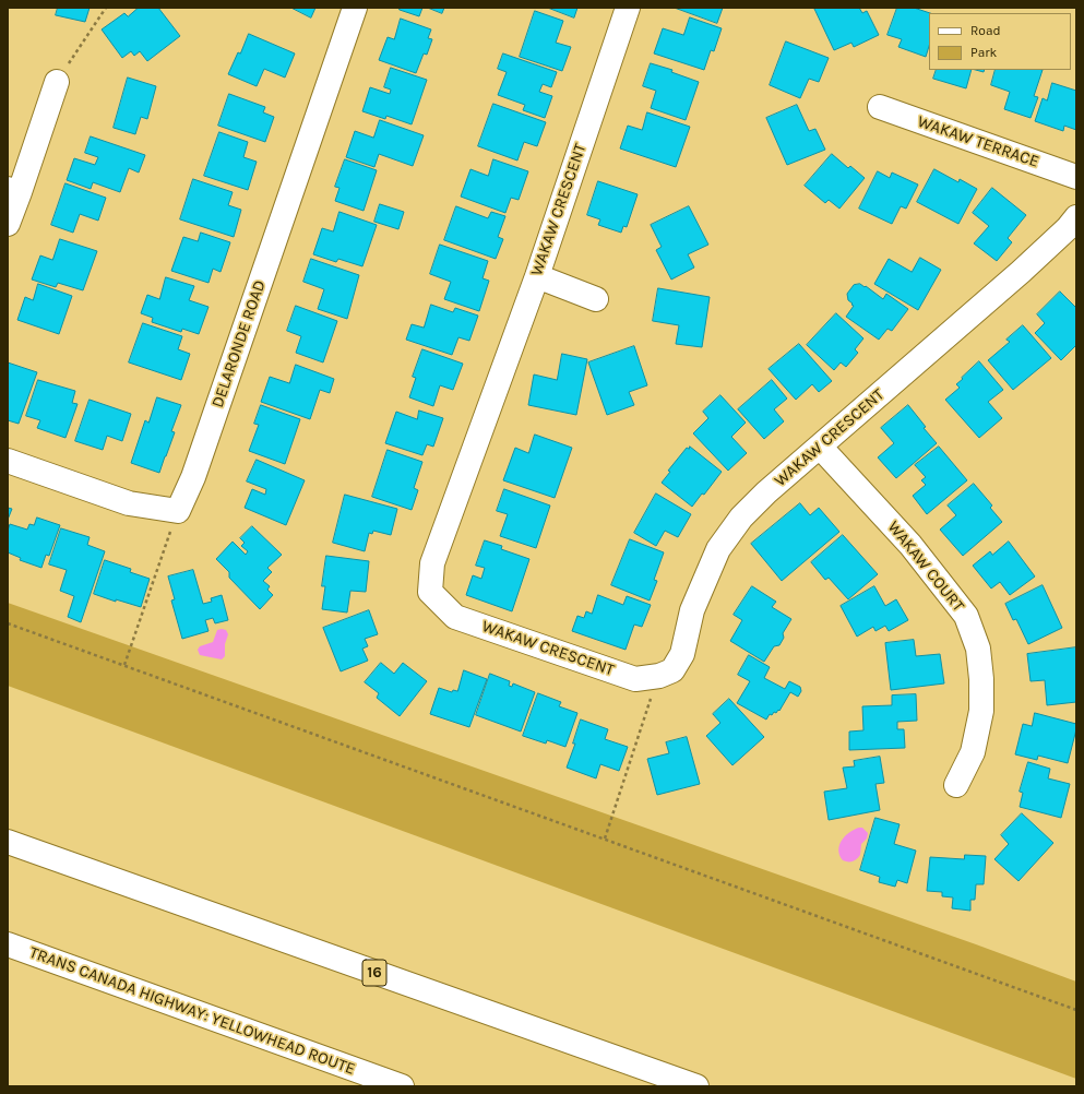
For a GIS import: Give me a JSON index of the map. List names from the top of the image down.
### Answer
{
  "streets": {
    "main road": [
      "WAKAW TERRACE",
      "WAKAW CRESCENT",
      "DELARONDE ROAD",
      "WAKAW COURT",
      "16",
      "TRANS CANADA HIGHWAY: YELLOWHEAD ROUTE"
    ]
  },
  "crossings": [
    ["WAKAW CRESCENT", "WAKAW COURT"]
  ],
  "legend": ["Road", "Park"]
}
